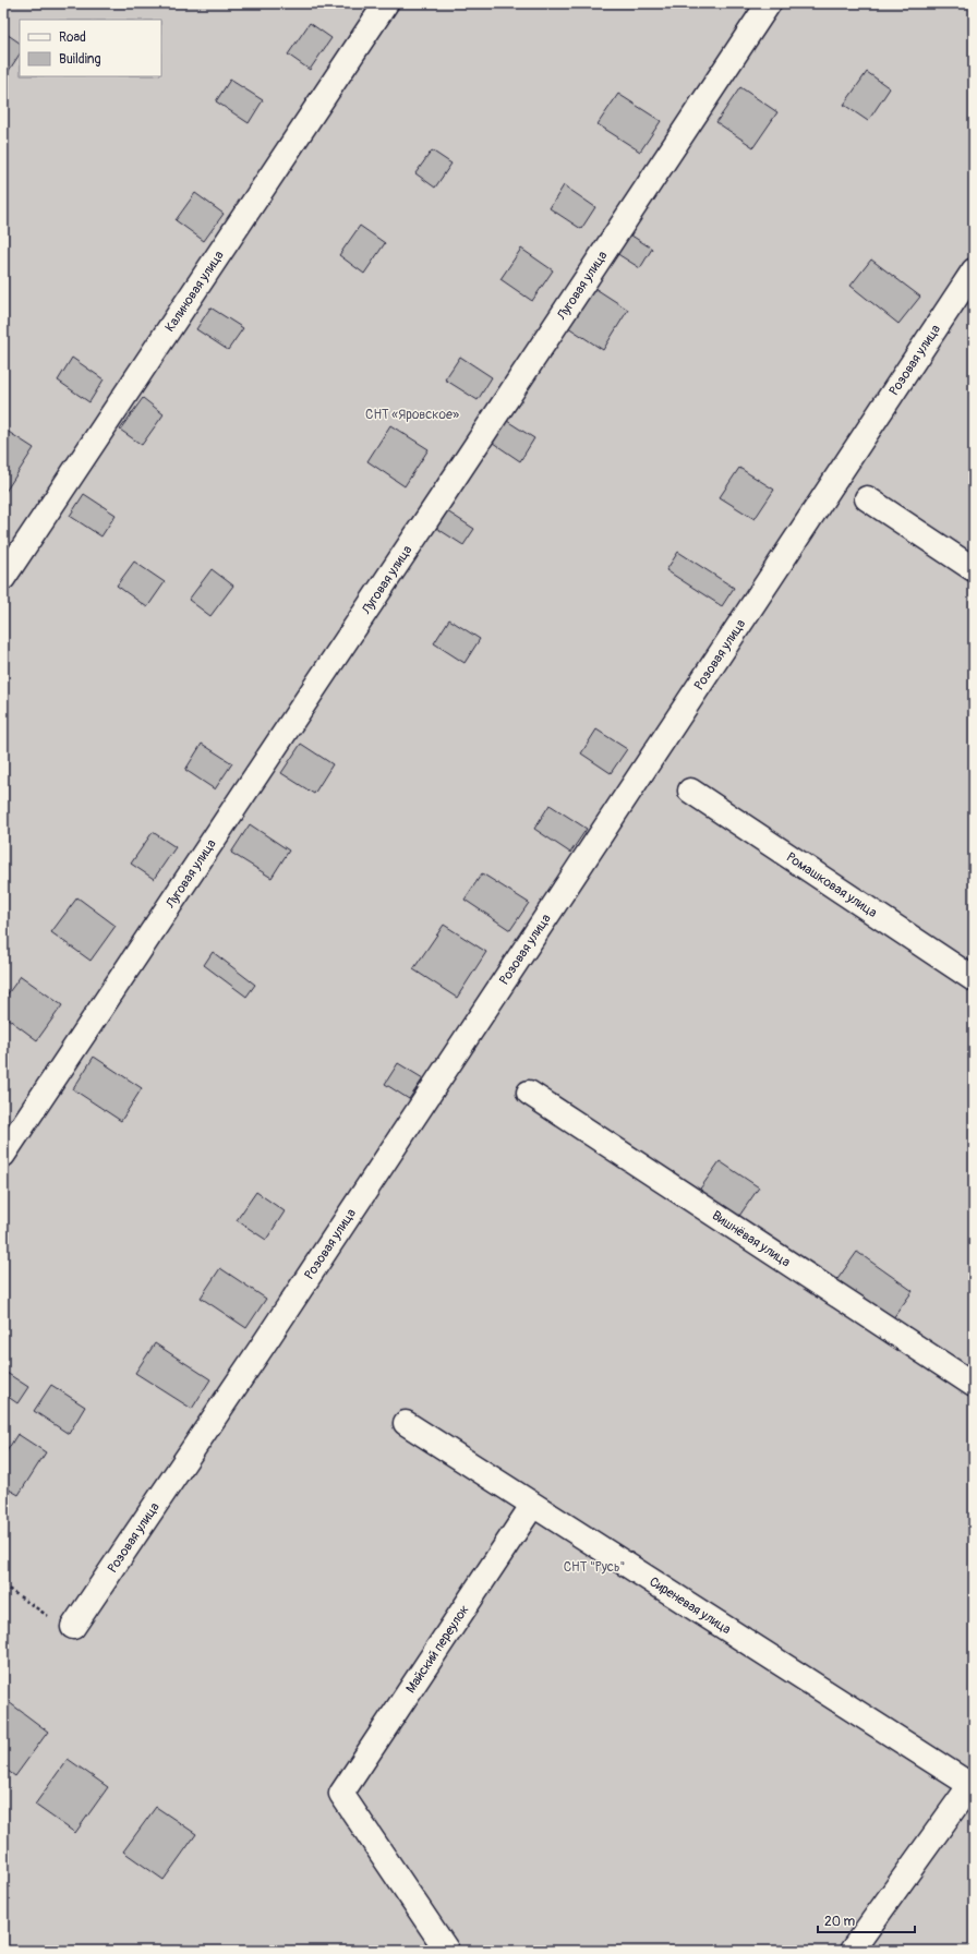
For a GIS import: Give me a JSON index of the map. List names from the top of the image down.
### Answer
{
  "streets": {
    "street": [
      "Луговая улица",
      "Калиновая улица",
      "Розовая улица",
      "Ромашковая улица",
      "Вишнёвая улица",
      "Сиреневая улица",
      "Майский переулок"
    ]
  },
  "crossings": [
    ["Сиреневая улица", "Майский переулок"]
  ],
  "parks": ["СНТ «Яровское»", "СНТ \"Русь\""],
  "legend": ["Road", "Building"],
  "scale_bar": "20 m"
}
